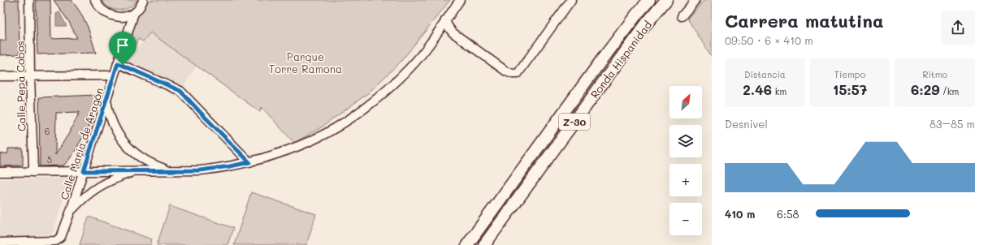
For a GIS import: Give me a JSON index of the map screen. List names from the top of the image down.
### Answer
{
  "streets": {
    "highway": ["Ronda Hispanidad", "Z-30"],
    "street": ["Calle Pepa Cobos", "Calle María de Aragón"]
  },
  "parks": ["Parque Torre Ramona"],
  "house_numbers": ["6", "5"],
  "north": "top right",
  "page": {
    "heading": ["Carrera matutina", "09:50 · 6 × 410 m"],
    "stats": [
      ["Distancia", "2.46 km"],
      ["Tiempo", "15:57"],
      ["Ritmo", "6:29 /km"]
    ],
    "map_buttons": ["+", "−"],
    "chart": ["Desnivel", "83–85 m"],
    "list": [
      {
        "name": "410 m",
        "note": "6:58"
      }
    ]
  }
}
